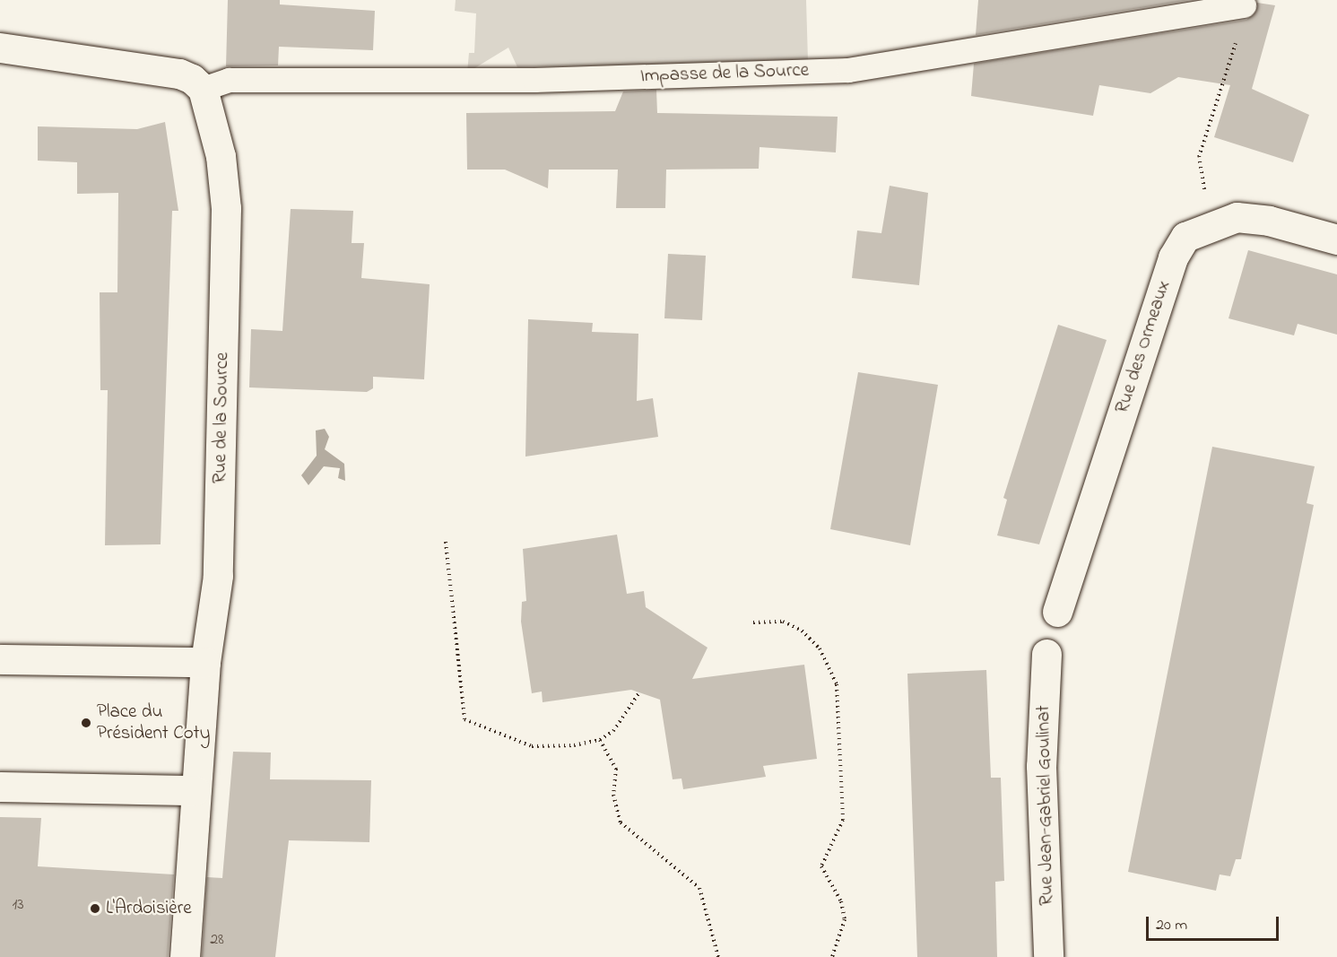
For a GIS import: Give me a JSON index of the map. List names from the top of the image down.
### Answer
{
  "streets": {
    "street": ["Rue des Ormeaux", "Rue de la Source", "Rue Jean-Gabriel Goulinat"],
    "lane": ["Impasse de la Source"]
  },
  "crossings": [
    ["Impasse de la Source", "Rue de la Source"]
  ],
  "places": ["Place du Président Coty", "L'Ardoisière"],
  "house_numbers": ["13", "28"],
  "scale_bar": "20 m"
}
